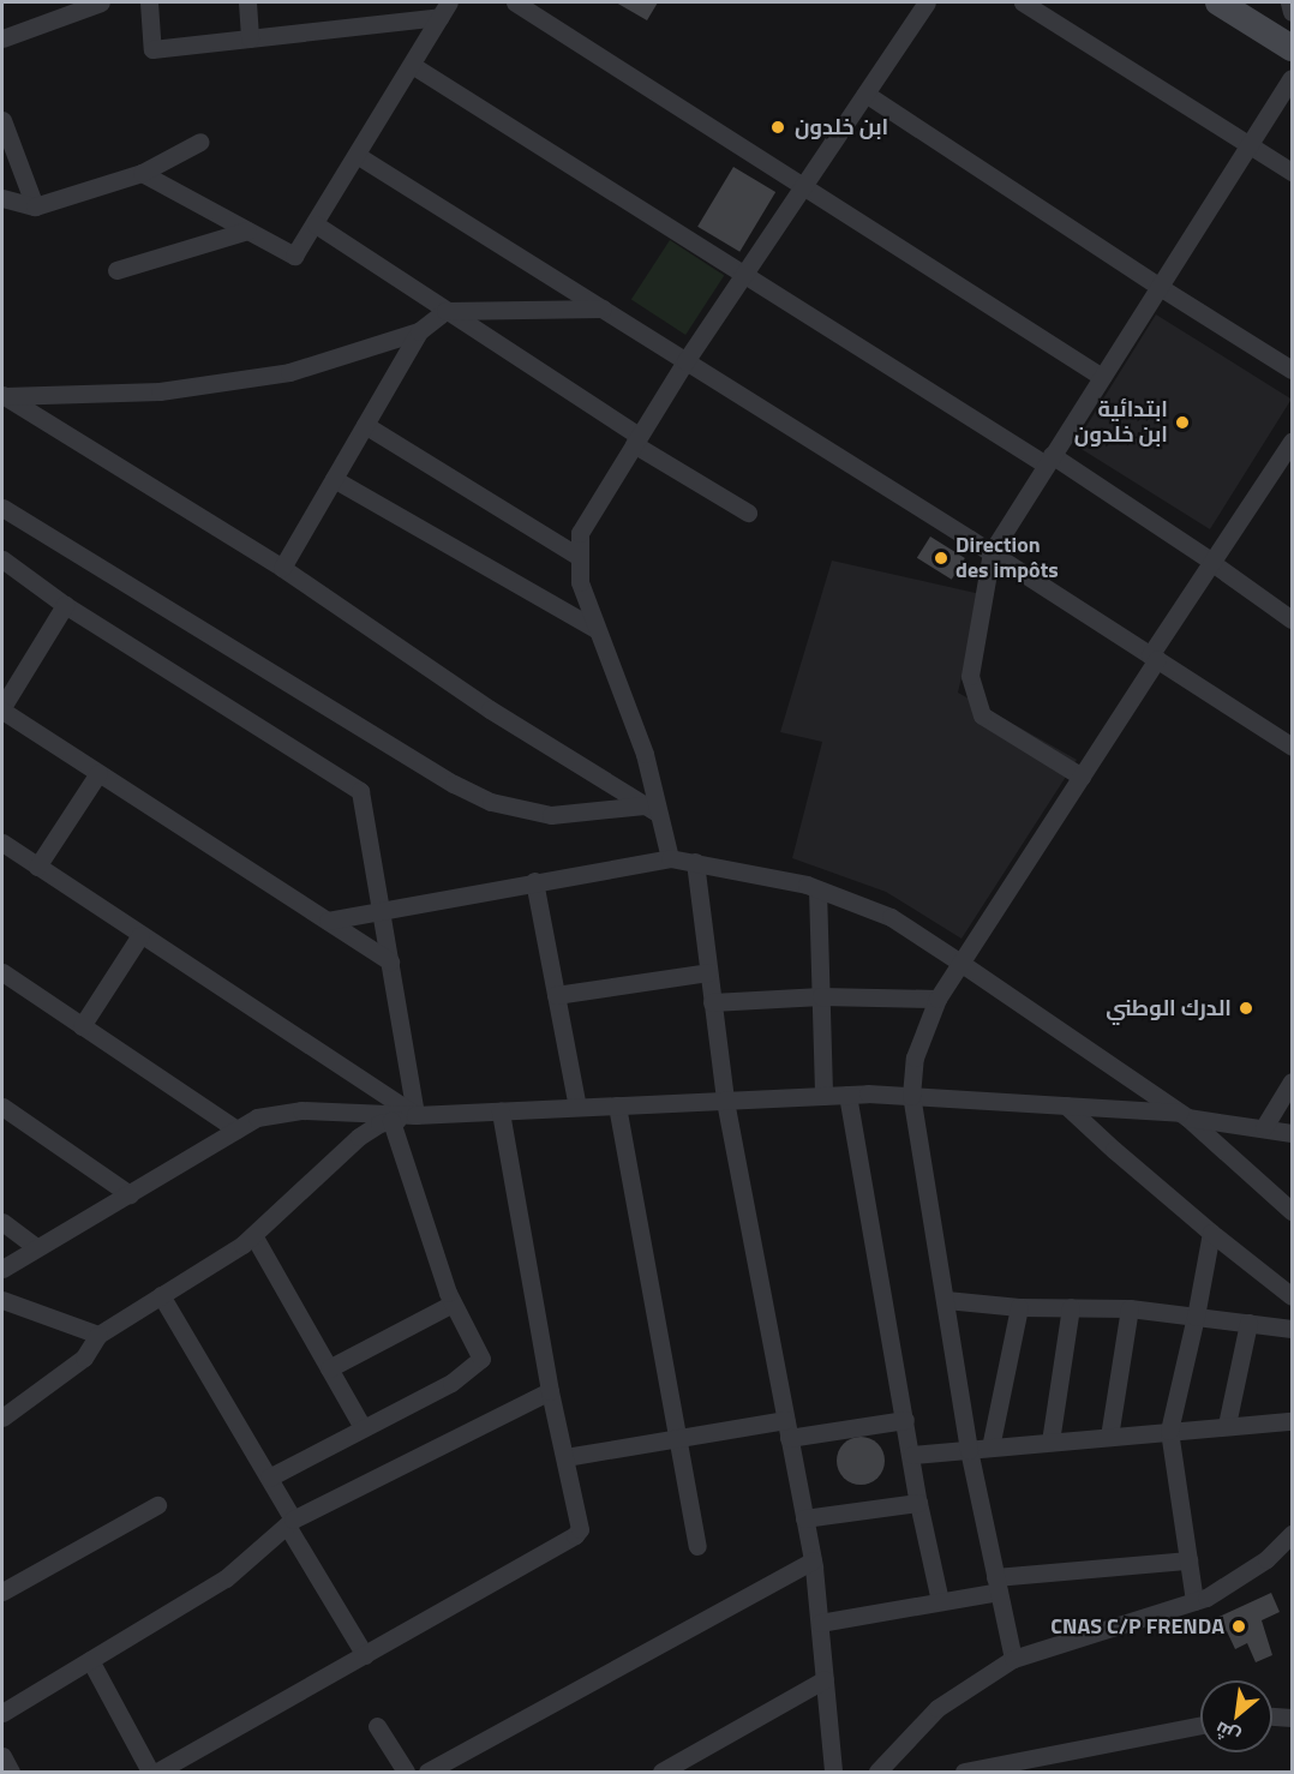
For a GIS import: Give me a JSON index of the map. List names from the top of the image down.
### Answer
{
  "places": [
    "ابن خلدون",
    "ابتدائية ابن خلدون",
    "Direction des impôts",
    "الدرك الوطني",
    "CNAS C/P FRENDA"
  ],
  "north": "bottom left"
}
